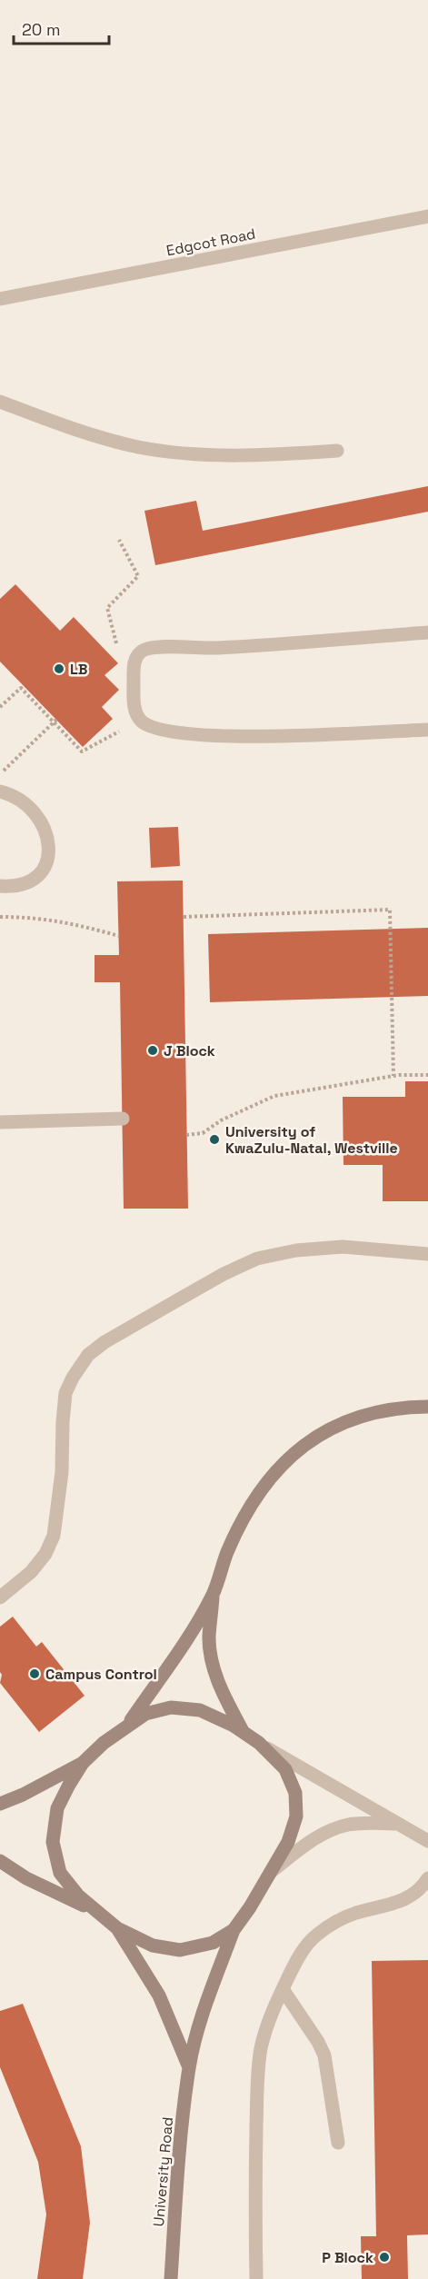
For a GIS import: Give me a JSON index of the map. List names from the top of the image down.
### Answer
{
  "streets": {
    "street": ["Edgcot Road", "University Road"]
  },
  "places": [
    "LB",
    "J Block",
    "University of KwaZulu-Natal, Westville",
    "Campus Control",
    "P Block"
  ],
  "scale_bar": "20 m"
}
